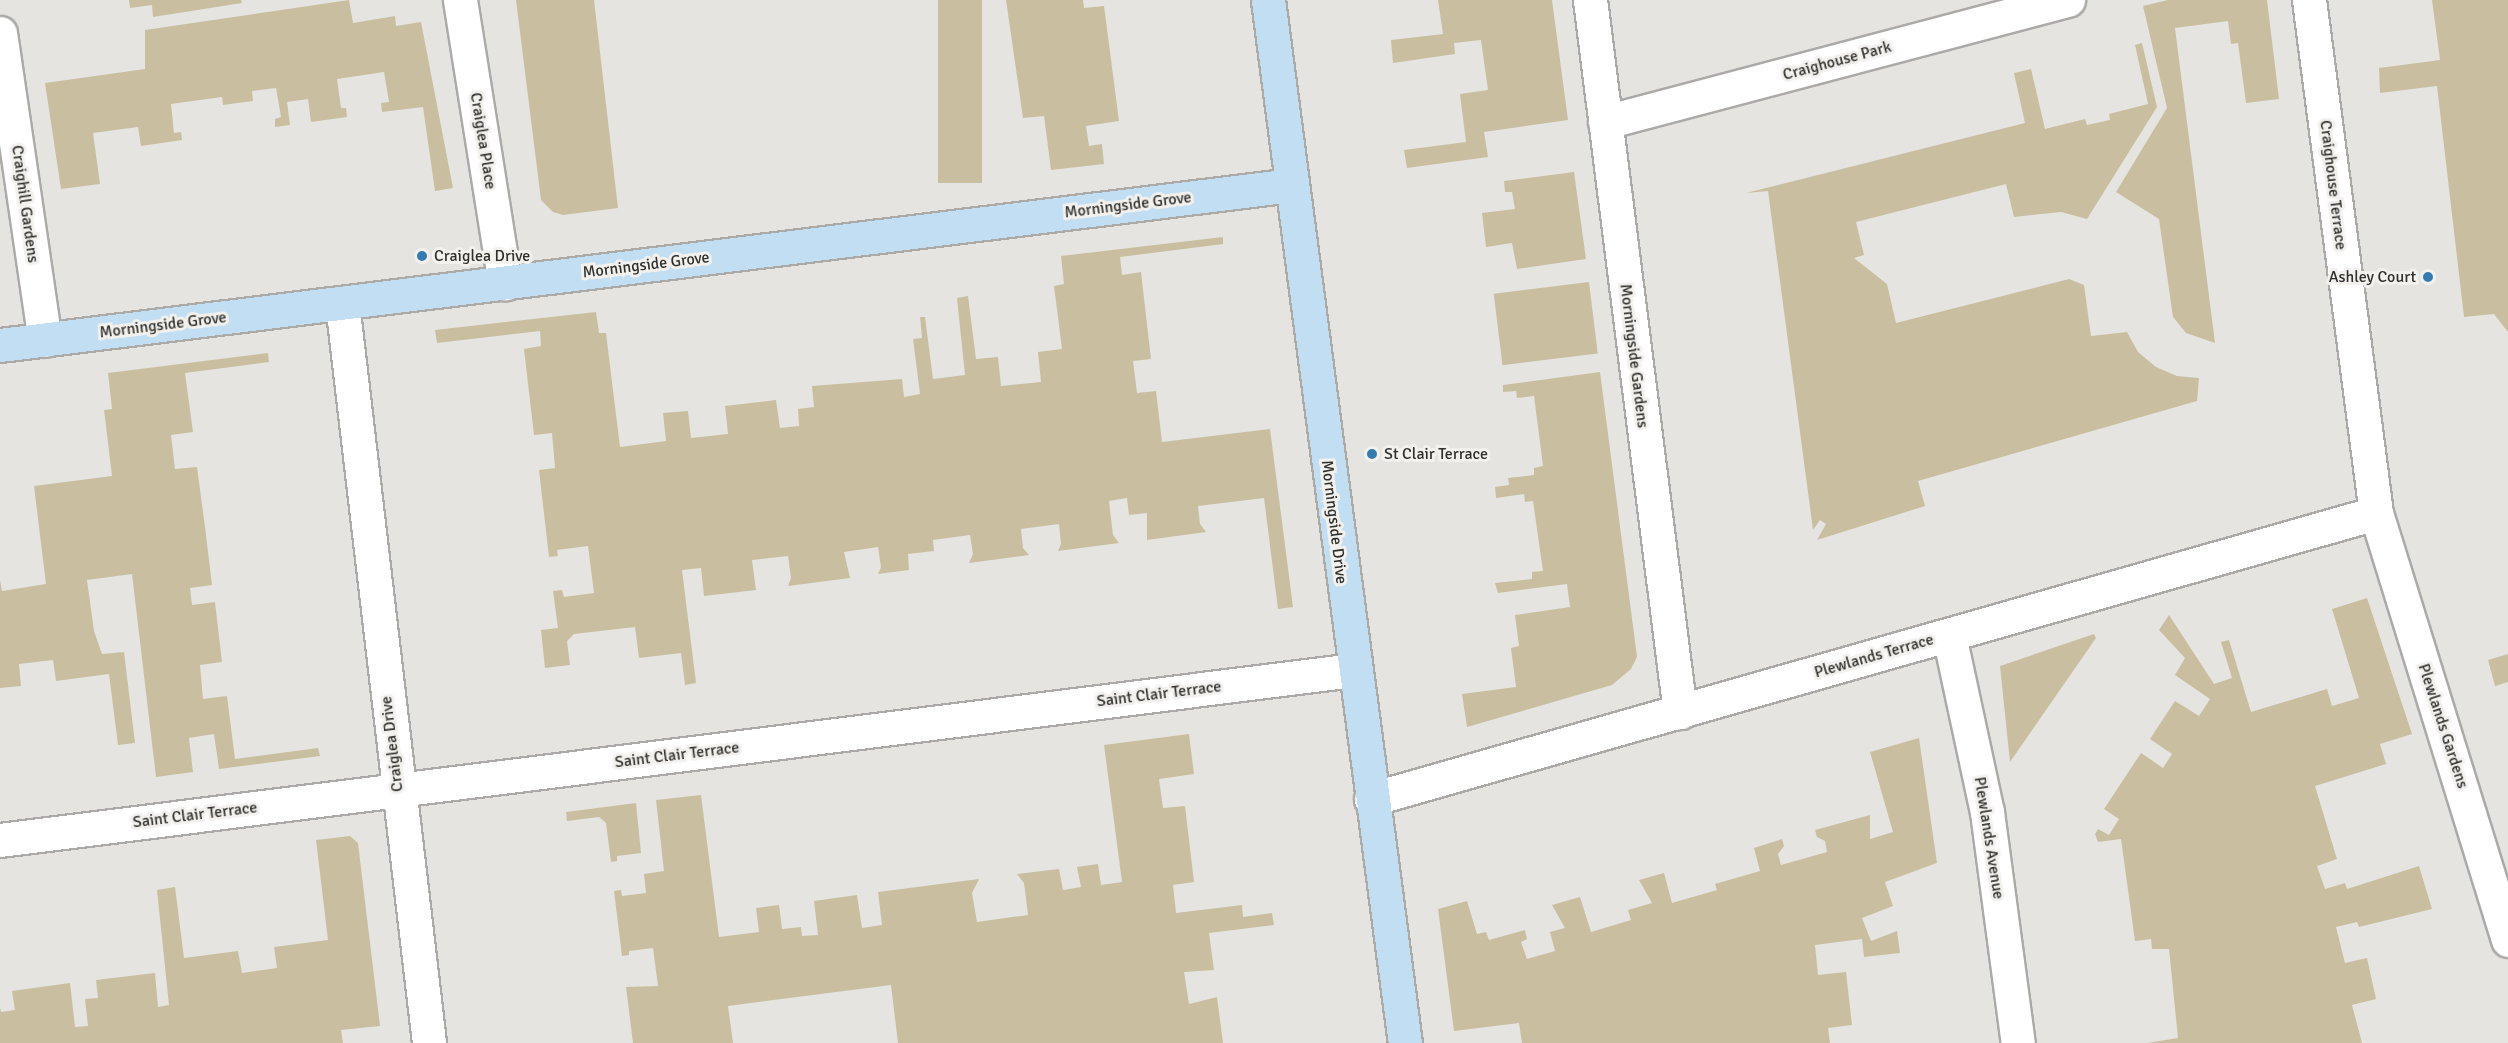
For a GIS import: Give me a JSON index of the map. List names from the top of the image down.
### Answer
{
  "streets": {
    "street": [
      "Craighouse Park",
      "Craiglea Place",
      "Craighouse Terrace",
      "Craighill Gardens",
      "Morningside Grove",
      "Morningside Gardens",
      "Morningside Drive",
      "Plewlands Terrace",
      "Saint Clair Terrace",
      "Plewlands Gardens",
      "Craiglea Drive",
      "Plewlands Avenue"
    ]
  },
  "crossings": [
    ["Craighouse Park", "Morningside Gardens"],
    ["Craiglea Place", "Morningside Grove"],
    ["Craighouse Terrace", "Plewlands Terrace"],
    ["Craighouse Terrace", "Plewlands Gardens"],
    ["Craighill Gardens", "Morningside Grove"],
    ["Morningside Grove", "Morningside Drive"],
    ["Morningside Grove", "Craiglea Drive"],
    ["Morningside Gardens", "Plewlands Terrace"],
    ["Morningside Drive", "Plewlands Terrace"],
    ["Morningside Drive", "Saint Clair Terrace"],
    ["Plewlands Terrace", "Plewlands Gardens"],
    ["Plewlands Terrace", "Plewlands Avenue"],
    ["Saint Clair Terrace", "Craiglea Drive"]
  ],
  "places": ["Craiglea Drive", "Ashley Court", "St Clair Terrace"]
}
